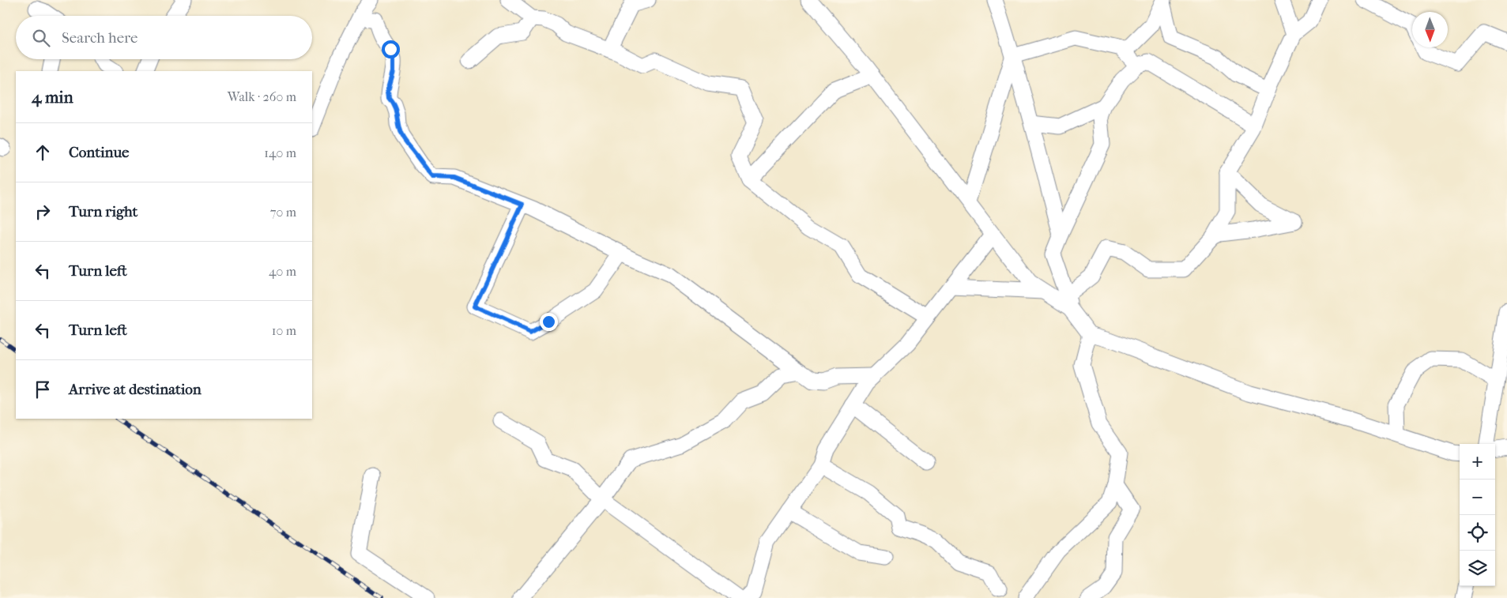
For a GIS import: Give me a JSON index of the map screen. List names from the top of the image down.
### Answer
{
  "north": "bottom",
  "page": {
    "search": "Search here",
    "heading": ["4 min", "Walk · 260 m"],
    "list": [
      ["Continue", "140 m"],
      ["Turn right", "70 m"],
      ["Turn left", "40 m"],
      ["Turn left", "10 m"],
      "Arrive at destination"
    ],
    "map_buttons": ["+", "−"]
  }
}
